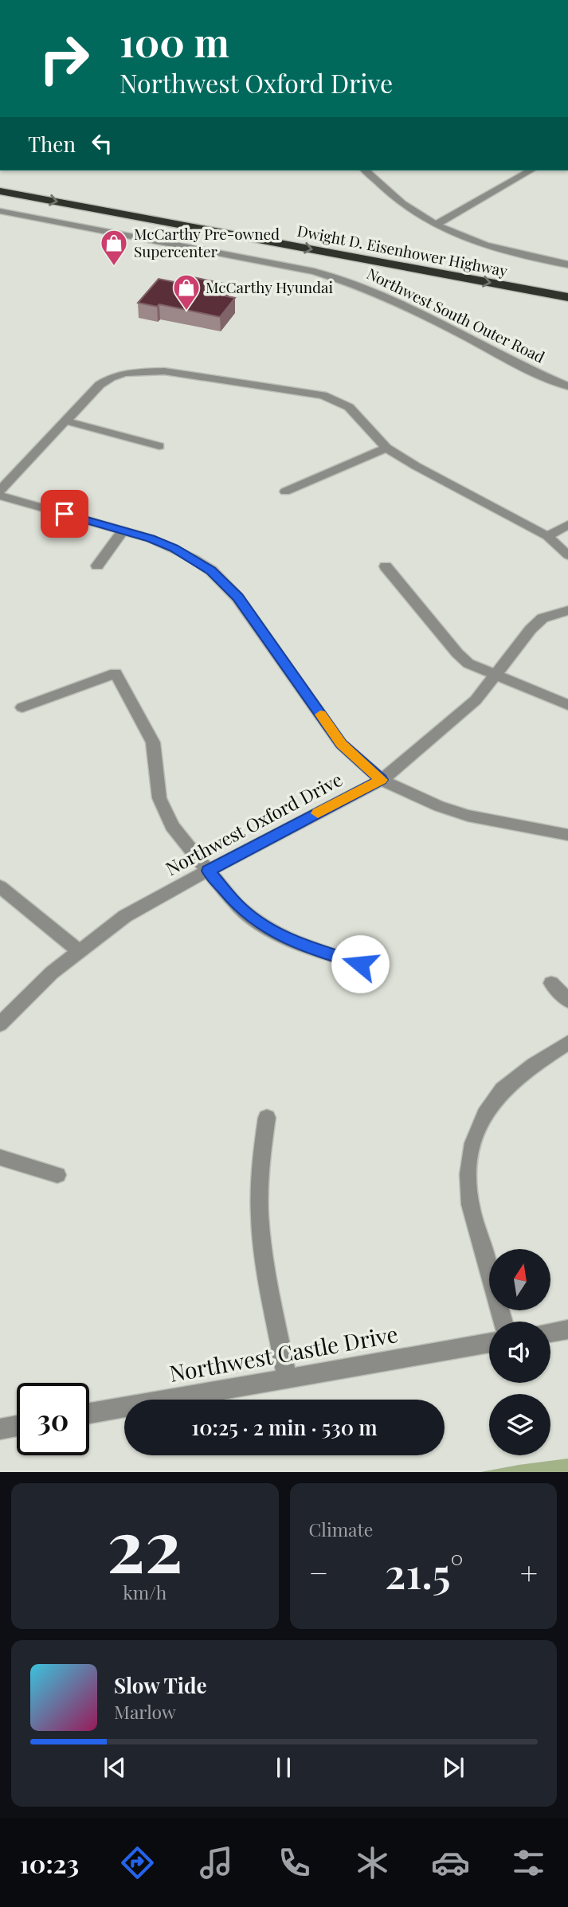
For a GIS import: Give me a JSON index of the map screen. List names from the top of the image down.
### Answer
{
  "streets": {
    "highway": ["Dwight D. Eisenhower Highway"],
    "street": ["Northwest South Outer Road", "Northwest Oxford Drive", "Northwest Castle Drive"]
  },
  "places": {
    "shop": ["McCarthy Pre-owned Supercenter", "McCarthy Hyundai"]
  },
  "north": "top",
  "page": {
    "turn": ["100 m", "Northwest Oxford Drive"],
    "then": "Then",
    "limit": "30",
    "trip": "10:25 · 2 min · 530 m",
    "tile": [
      ["22", "km/h"],
      "Climate"
    ],
    "heat": ["−", "21.5°", "+"],
    "song": ["Slow Tide", "Marlow"],
    "tabs": "10:23"
  }
}
